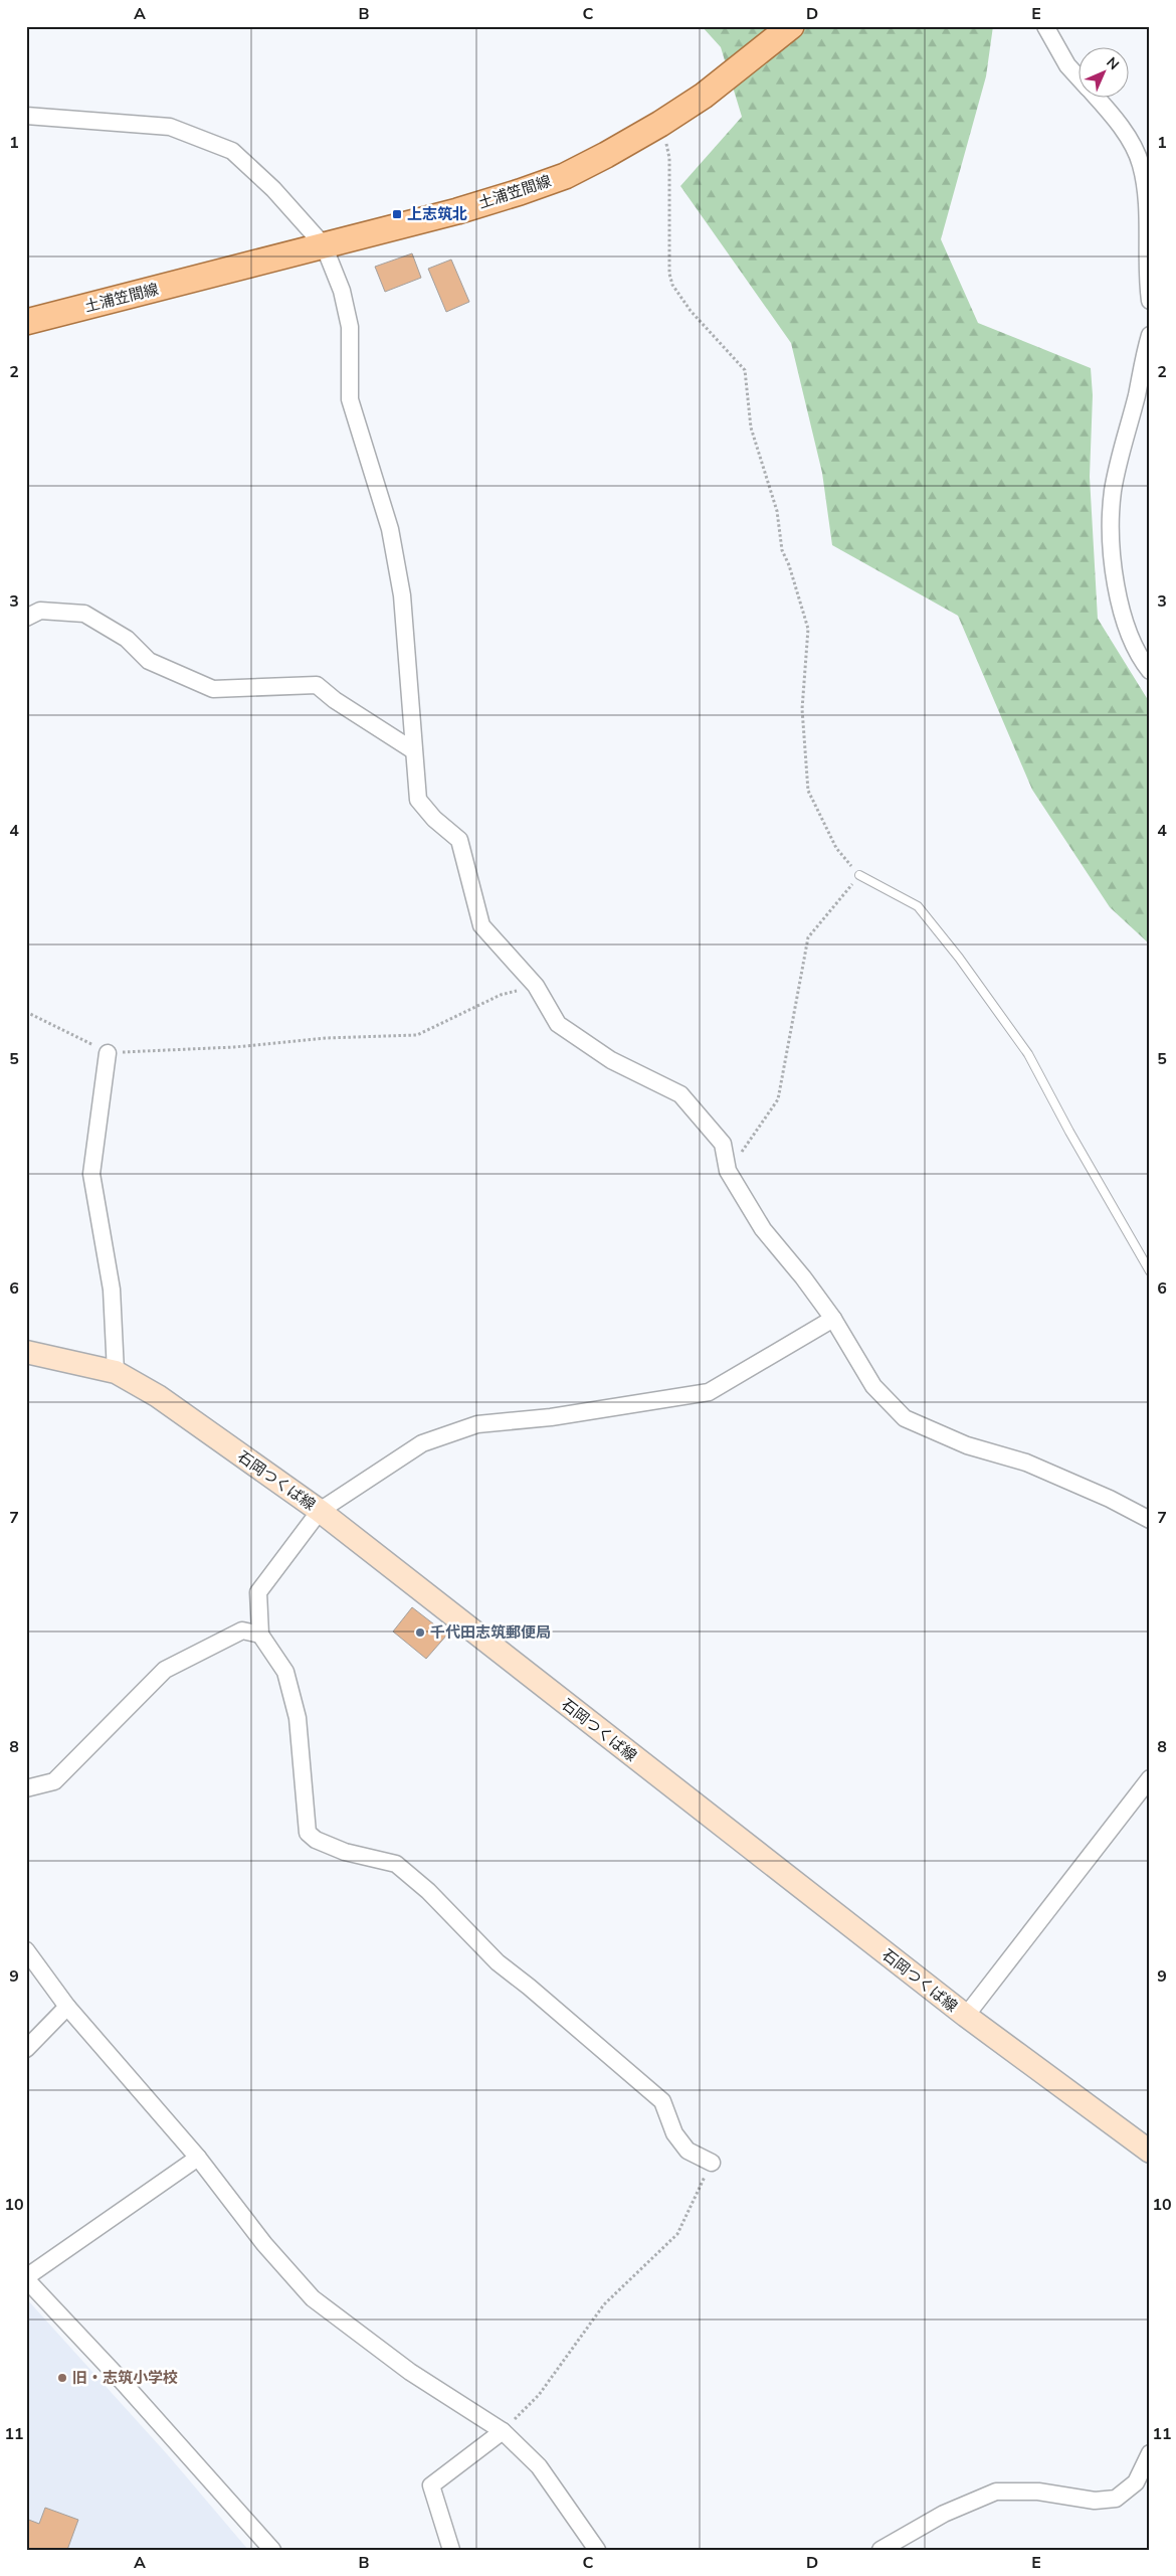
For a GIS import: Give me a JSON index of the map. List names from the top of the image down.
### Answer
{
  "streets": {
    "main road": ["土浦笠間線", "石岡つくば線"]
  },
  "places": {
    "transit": ["上志筑北"],
    "other": ["千代田志筑郵便局", "旧・志筑小学校"]
  },
  "north": "top right",
  "grid": {
    "columns": [
      "A",
      "B",
      "C",
      "D",
      "E"
    ],
    "rows": [
      "1",
      "2",
      "3",
      "4",
      "5",
      "6",
      "7",
      "8",
      "9",
      "10",
      "11"
    ]
  }
}
